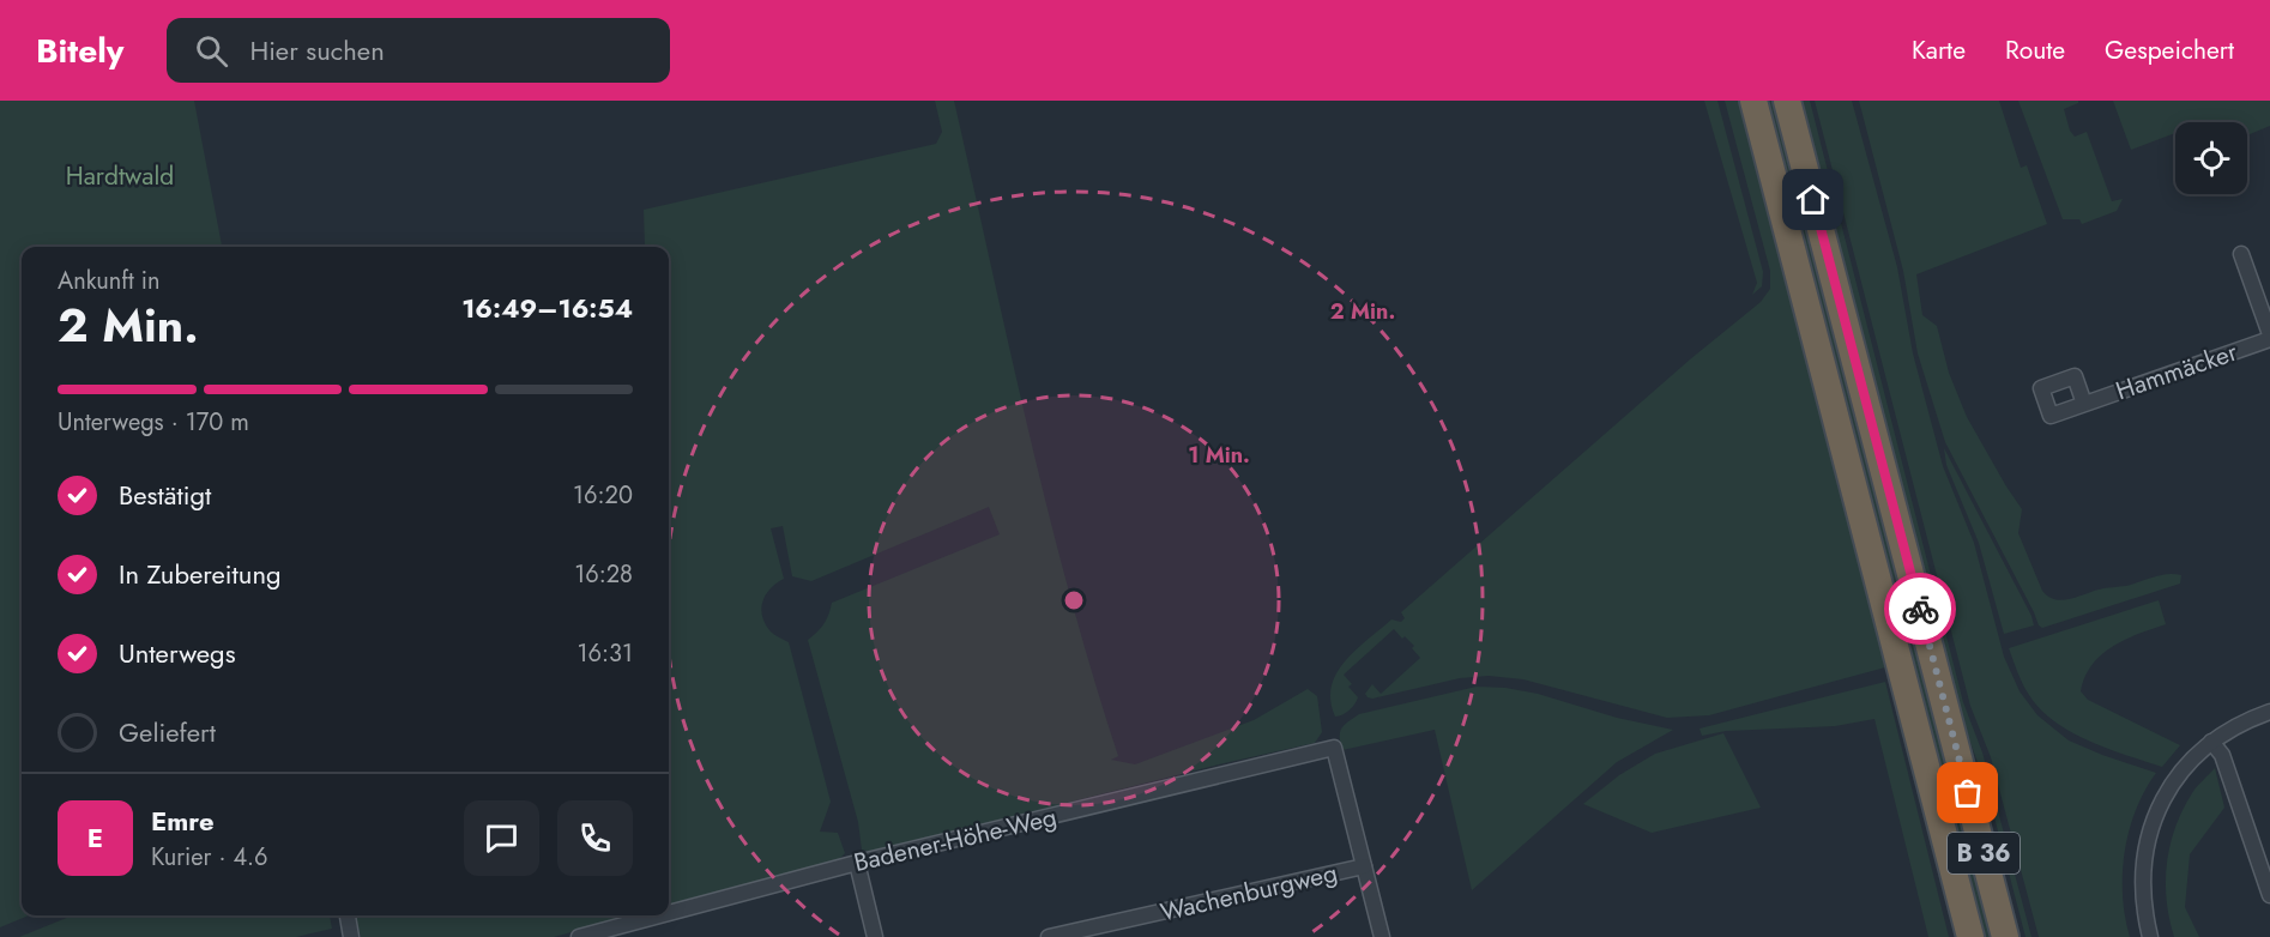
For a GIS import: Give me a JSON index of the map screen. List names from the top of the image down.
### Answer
{
  "streets": {
    "highway": ["B 36"],
    "street": ["Hammäcker", "Badener-Höhe-Weg", "Wachenburgweg"]
  },
  "crossings": [
    ["Badener-Höhe-Weg", "Wachenburgweg"]
  ],
  "parks": ["Hardtwald"],
  "page": {
    "header": "Bitely",
    "search": "Hier suchen",
    "nav": ["Karte", "Route", "Gespeichert"],
    "heading": ["2 Min.", "Ankunft in", "16:49–16:54"],
    "panel": ["Emre", "Kurier · 4.6"],
    "bar": "Unterwegs · 170 m",
    "list": [
      ["Bestätigt", "16:20"],
      ["In Zubereitung", "16:28"],
      ["Unterwegs", "16:31"],
      "Geliefert"
    ],
    "round": "E"
  },
  "rings": ["2 Min.", "1 Min."]
}
